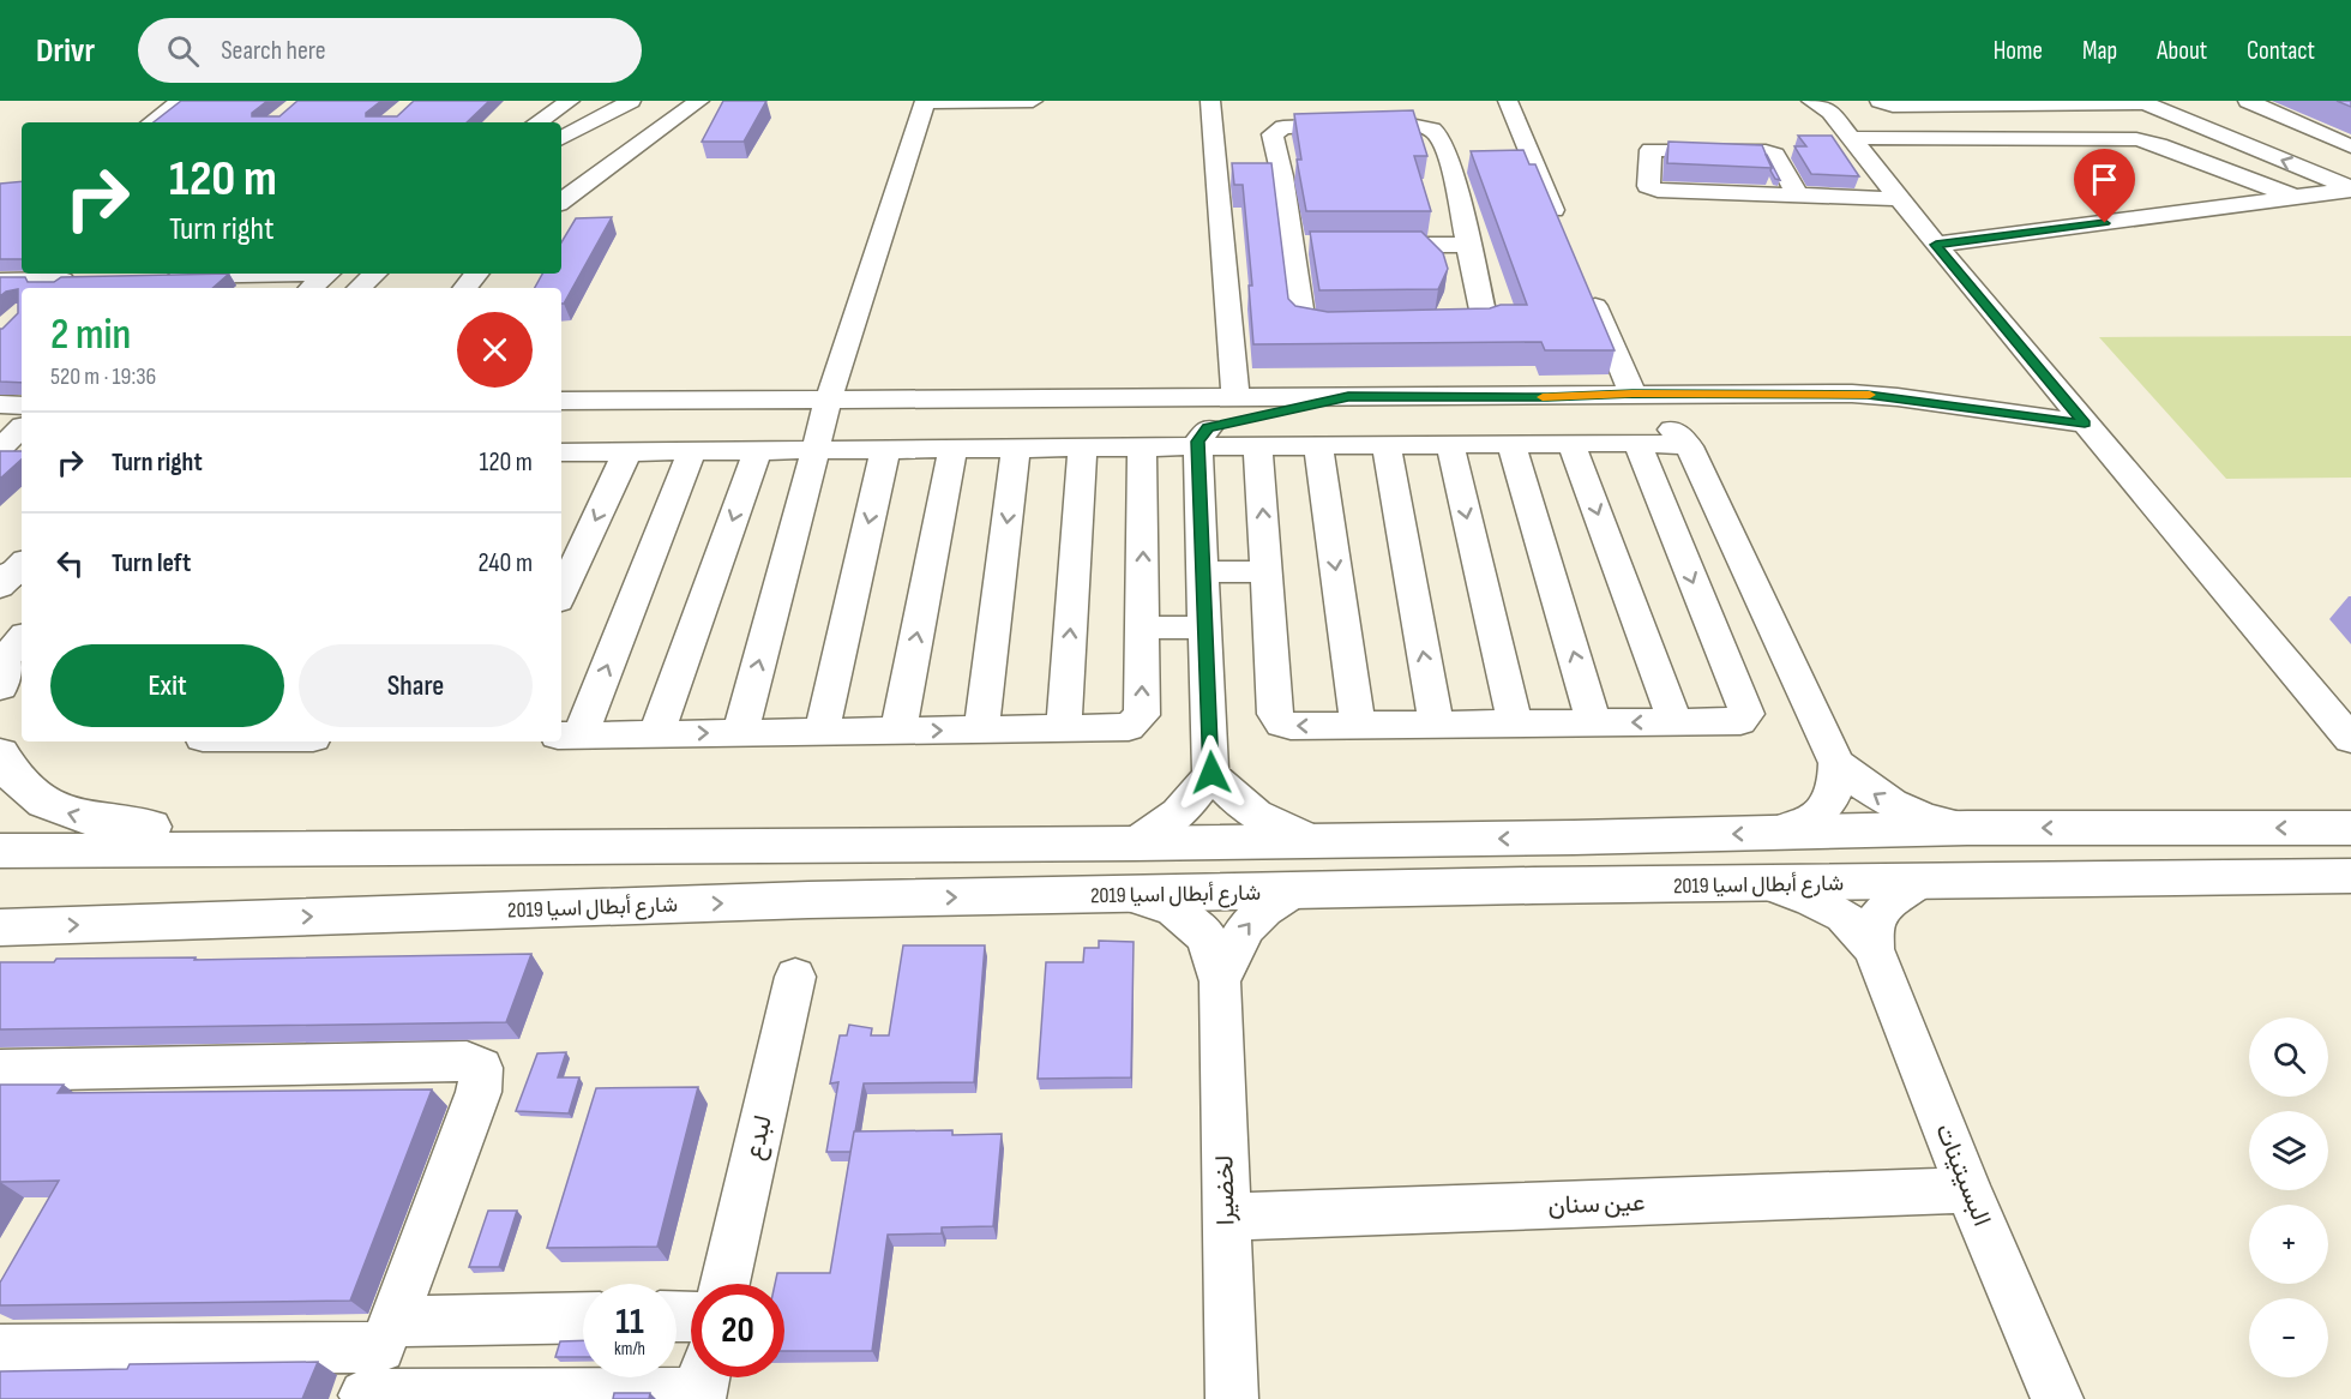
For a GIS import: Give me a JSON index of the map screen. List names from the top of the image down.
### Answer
{
  "streets": {
    "main road": ["شارع أبطال اسيا 2019"],
    "street": [
      "لبدع",
      "البسيتينات",
      "لخضيرا",
      "عين سنان"
    ]
  },
  "crossings": [
    ["شارع أبطال اسيا 2019", "البسيتينات"],
    ["شارع أبطال اسيا 2019", "لخضيرا"],
    ["البسيتينات", "عين سنان"],
    ["لخضيرا", "عين سنان"]
  ],
  "page": {
    "header": "Drivr",
    "search": "Search here",
    "nav": [
      "Home",
      "Map",
      "About",
      "Contact"
    ],
    "turn": ["120 m", "Turn right"],
    "heading": ["2 min", "520 m · 19:36"],
    "list": [
      {
        "name": "Turn right",
        "value": "120 m"
      },
      {
        "name": "Turn left",
        "value": "240 m"
      }
    ],
    "buttons": ["Exit", "Share"],
    "map_buttons": ["+", "−"],
    "speed": "11 km/h",
    "limit": "20"
  }
}
